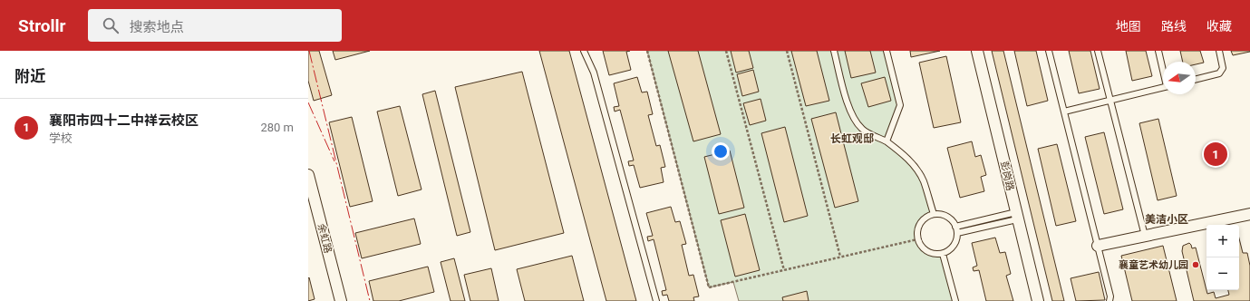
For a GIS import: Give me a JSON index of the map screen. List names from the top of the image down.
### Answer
{
  "streets": {
    "street": ["彭岗路", "余虹路"]
  },
  "districts": ["长虹观邸", "美洁小区"],
  "places": ["襄童艺术幼儿园"],
  "north": "left",
  "page": {
    "header": "Strollr",
    "search": "搜索地点",
    "nav": ["地图", "路线", "收藏"],
    "heading": "附近",
    "list": [
      {
        "mark": "1",
        "name": "襄阳市四十二中祥云校区",
        "note": "学校",
        "value": "280 m"
      }
    ],
    "pins": "1",
    "map_buttons": ["+", "−"]
  }
}
